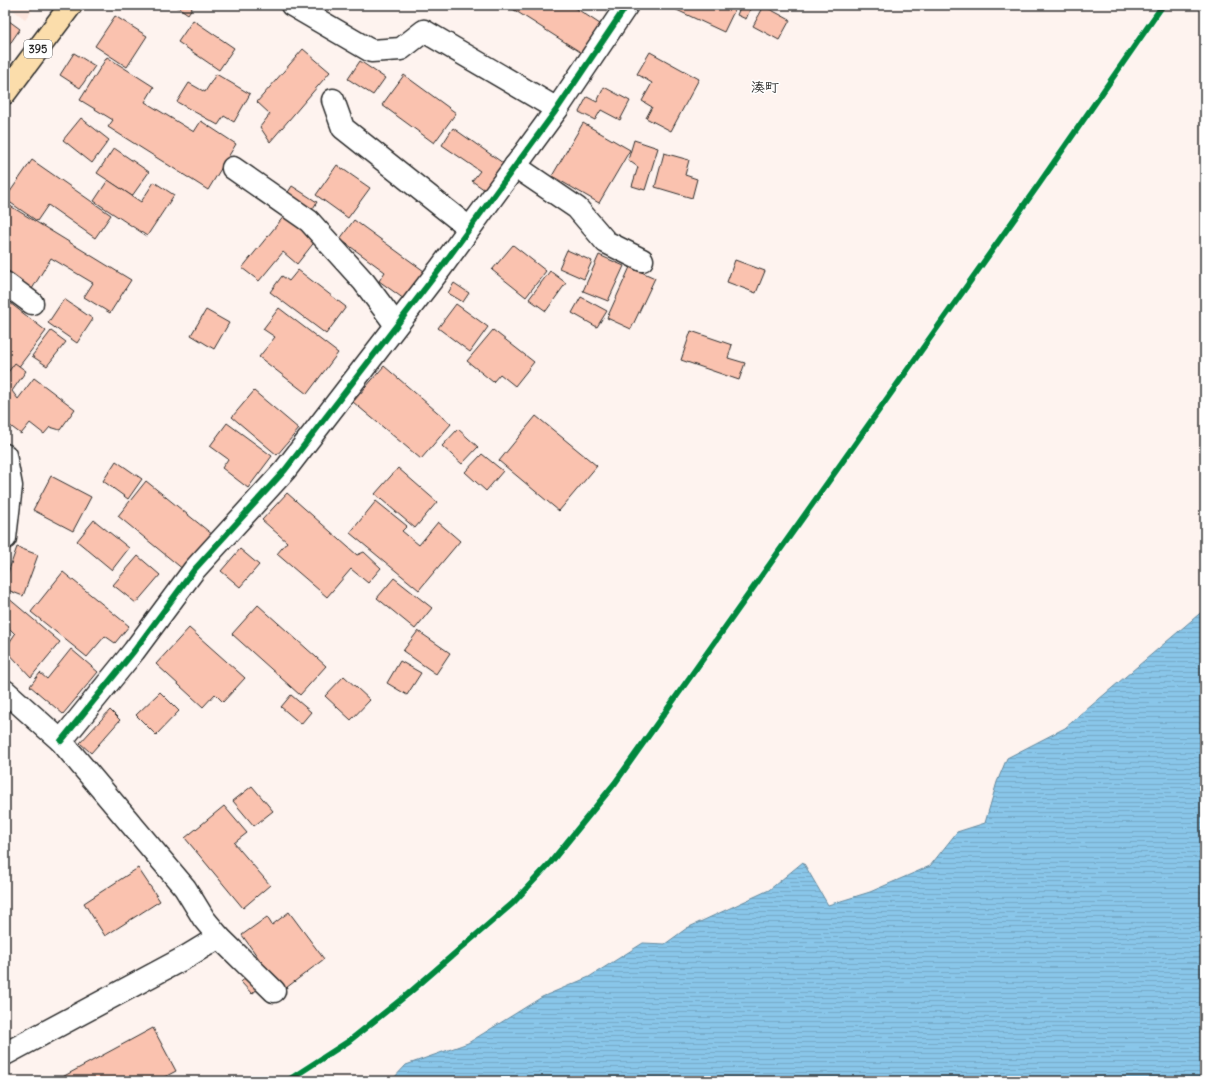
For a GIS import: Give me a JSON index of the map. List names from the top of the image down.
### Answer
{
  "streets": {
    "highway": ["395"]
  },
  "districts": ["湊町"]
}
